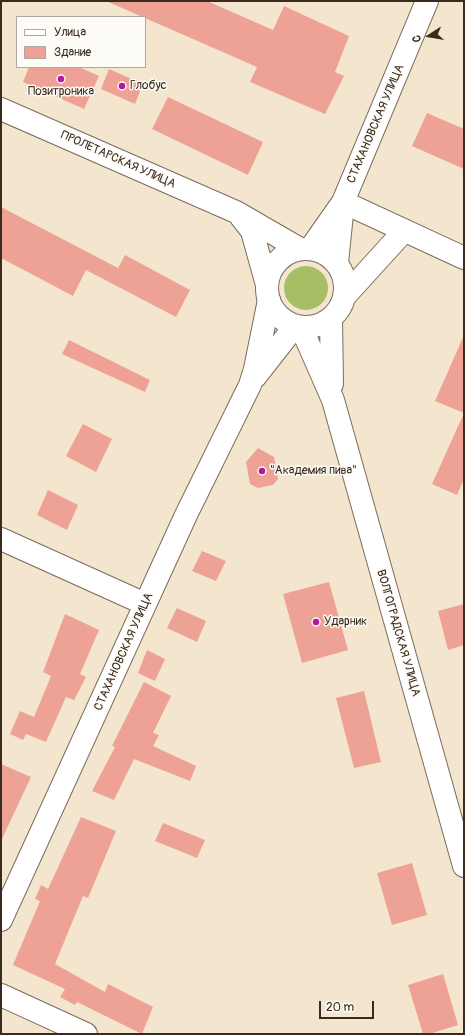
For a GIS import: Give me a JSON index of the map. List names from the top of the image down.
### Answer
{
  "streets": {
    "street": ["СТАХАНОВСКАЯ УЛИЦА", "ПРОЛЕТАРСКАЯ УЛИЦА", "ВОЛГОГРАДСКАЯ УЛИЦА"]
  },
  "crossings": [
    ["СТАХАНОВСКАЯ УЛИЦА", "ПРОЛЕТАРСКАЯ УЛИЦА"],
    ["СТАХАНОВСКАЯ УЛИЦА", "ВОЛГОГРАДСКАЯ УЛИЦА"],
    ["ПРОЛЕТАРСКАЯ УЛИЦА", "ВОЛГОГРАДСКАЯ УЛИЦА"]
  ],
  "places": [
    "Позитроника",
    "Глобус",
    "\"Академия пива\"",
    "Ударник"
  ],
  "legend": ["Улица", "Здание"],
  "scale_bar": "20 m",
  "north": "left"
}
